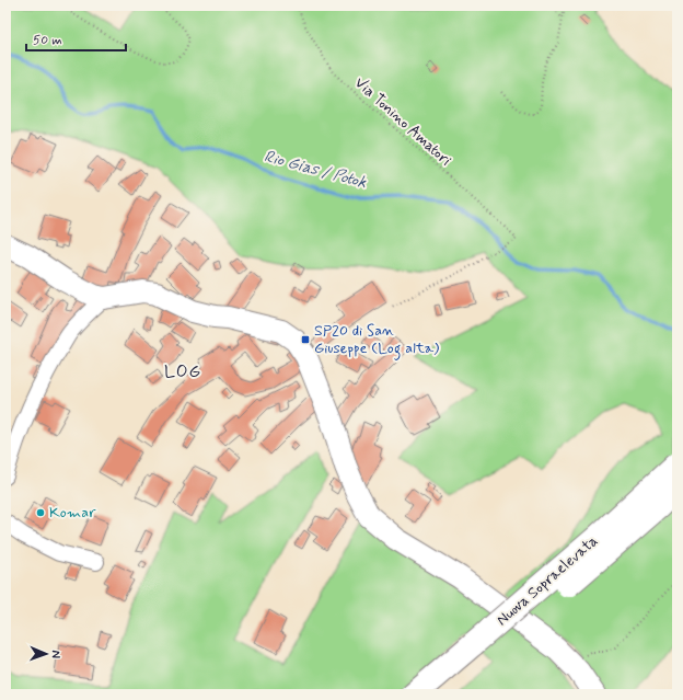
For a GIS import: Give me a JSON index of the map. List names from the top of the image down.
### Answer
{
  "streets": {
    "highway": ["Nuova Sopraelevata"],
    "path": ["Via Tonino Amatori"]
  },
  "districts": ["LOG"],
  "water": ["Rio Gias / Potok"],
  "places": {
    "transit": ["SP20 di San Giuseppe (Log alta)"],
    "other": ["Komar"]
  },
  "scale_bar": "50 m",
  "north": "right"
}
